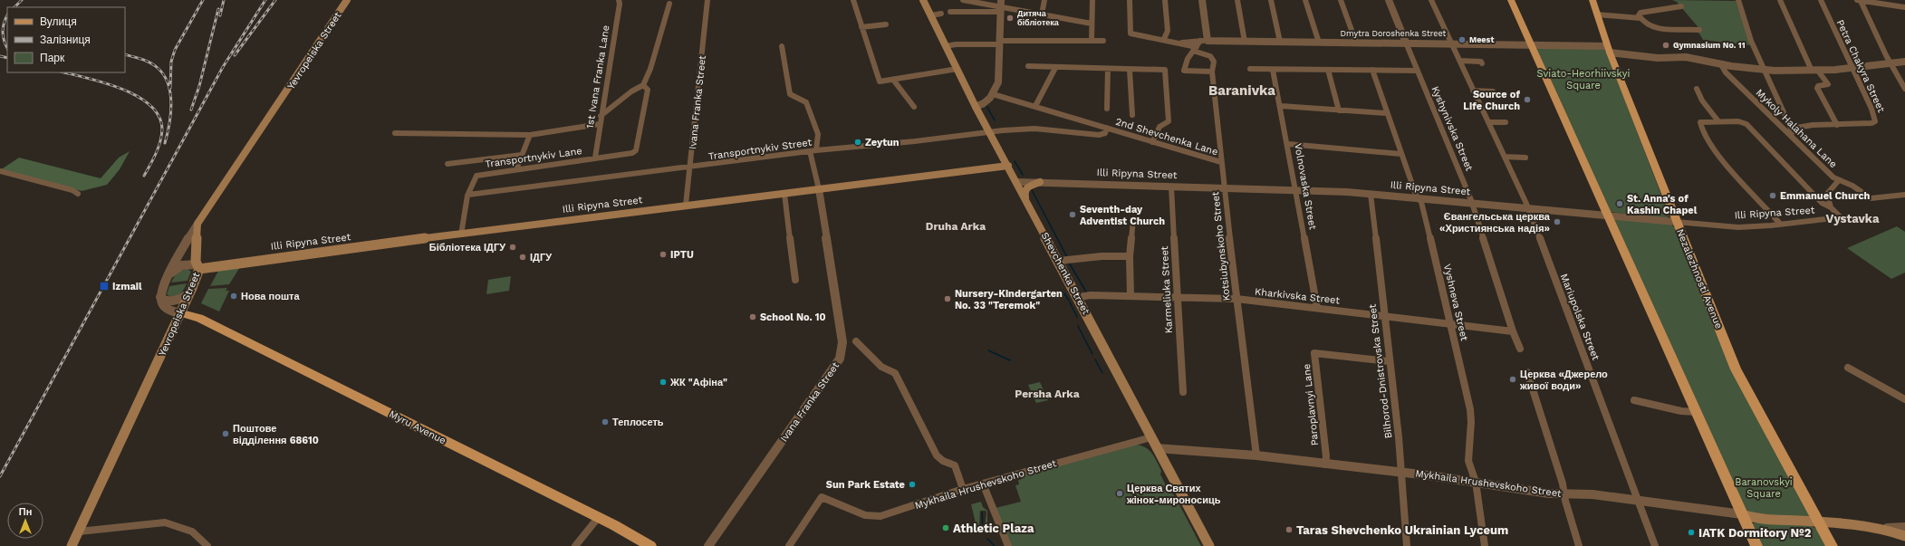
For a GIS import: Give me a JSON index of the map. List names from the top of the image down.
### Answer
{
  "streets": {
    "main road": [
      "Yevropeiska Street",
      "Illi Ripyna Street",
      "Shevchenka Street",
      "Nezalezhnosti Avenue",
      "Myru Avenue",
      "Mykhaila Hrushevskoho Street"
    ],
    "street": [
      "Dmytra Doroshenka Street",
      "Petra Chakyra Street",
      "1st Ivana Franka Lane",
      "Ivana Franka Street",
      "Kyshynivska Street",
      "Mykoly Halahana Lane",
      "2nd Shevchenka Lane",
      "Transportnykiv Street",
      "Transportnykiv Lane",
      "Volnovaska Street",
      "Kotsiubynskoho Street",
      "Karmeliuka Street",
      "Kharkivska Street",
      "Vyshneva Street",
      "Mariupolska Street",
      "Bilhorod-Dnistrovska Street",
      "Paroplavnyi Lane"
    ]
  },
  "crossings": [
    ["Dmytra Doroshenka Street", "Petra Chakyra Street"],
    ["Dmytra Doroshenka Street", "Kyshynivska Street"],
    ["Dmytra Doroshenka Street", "Mykoly Halahana Lane"],
    ["Dmytra Doroshenka Street", "Nezalezhnosti Avenue"],
    ["Dmytra Doroshenka Street", "Mariupolska Street"],
    ["Yevropeiska Street", "Illi Ripyna Street"],
    ["Yevropeiska Street", "Myru Avenue"],
    ["1st Ivana Franka Lane", "Transportnykiv Lane"],
    ["Ivana Franka Street", "Transportnykiv Street"],
    ["Ivana Franka Street", "Illi Ripyna Street"],
    ["Kyshynivska Street", "Illi Ripyna Street"],
    ["Kyshynivska Street", "Kharkivska Street"],
    ["Mykoly Halahana Lane", "Illi Ripyna Street"],
    ["2nd Shevchenka Lane", "Transportnykiv Street"],
    ["2nd Shevchenka Lane", "Kotsiubynskoho Street"],
    ["2nd Shevchenka Lane", "Shevchenka Street"],
    ["Transportnykiv Street", "Transportnykiv Lane"],
    ["Transportnykiv Street", "Shevchenka Street"],
    ["Transportnykiv Lane", "Illi Ripyna Street"],
    ["Illi Ripyna Street", "Volnovaska Street"],
    ["Illi Ripyna Street", "Kotsiubynskoho Street"],
    ["Illi Ripyna Street", "Shevchenka Street"],
    ["Illi Ripyna Street", "Nezalezhnosti Avenue"],
    ["Illi Ripyna Street", "Karmeliuka Street"],
    ["Illi Ripyna Street", "Vyshneva Street"],
    ["Illi Ripyna Street", "Mariupolska Street"],
    ["Illi Ripyna Street", "Bilhorod-Dnistrovska Street"],
    ["Volnovaska Street", "Kharkivska Street"],
    ["Kotsiubynskoho Street", "Kharkivska Street"],
    ["Kotsiubynskoho Street", "Mykhaila Hrushevskoho Street"],
    ["Shevchenka Street", "Kharkivska Street"],
    ["Shevchenka Street", "Mykhaila Hrushevskoho Street"],
    ["Nezalezhnosti Avenue", "Mykhaila Hrushevskoho Street"],
    ["Karmeliuka Street", "Kharkivska Street"],
    ["Kharkivska Street", "Vyshneva Street"],
    ["Kharkivska Street", "Bilhorod-Dnistrovska Street"],
    ["Vyshneva Street", "Mykhaila Hrushevskoho Street"],
    ["Mariupolska Street", "Mykhaila Hrushevskoho Street"],
    ["Bilhorod-Dnistrovska Street", "Paroplavnyi Lane"],
    ["Bilhorod-Dnistrovska Street", "Mykhaila Hrushevskoho Street"],
    ["Paroplavnyi Lane", "Mykhaila Hrushevskoho Street"]
  ],
  "districts": [
    "Baranivka",
    "Vystavka",
    "Druha Arka",
    "Persha Arka"
  ],
  "parks": ["Sviato-Heorhiivskyi Square", "Baranovskyi Square"],
  "places": {
    "other": [
      "Дитяча бібліотека",
      "Meest",
      "Gymnasium No. 11",
      "Source of Life Church",
      "Zeytun",
      "Emmanuel Church",
      "St. Anna's of Kashin Chapel",
      "Seventh-day Adventist Church",
      "Євангельська церква «Християнська надія»",
      "Бібліотека ІДГУ",
      "IPTU",
      "ІДГУ",
      "Нова пошта",
      "Nursery-Kindergarten No. 33 \"Teremok\"",
      "School No. 10",
      "Церква «Джерело живої води»",
      "ЖК \"Афіна\"",
      "Теплосеть",
      "Поштове відділення 68610",
      "Sun Park Estate",
      "Церква Святих жінок-мироносиць",
      "Athletic Plaza",
      "Taras Shevchenko Ukrainian Lyceum",
      "IATK Dormitory №2"
    ],
    "transit": ["Izmail"]
  },
  "legend": ["Вулиця", "Залізниця", "Парк"],
  "north": "top"
}
